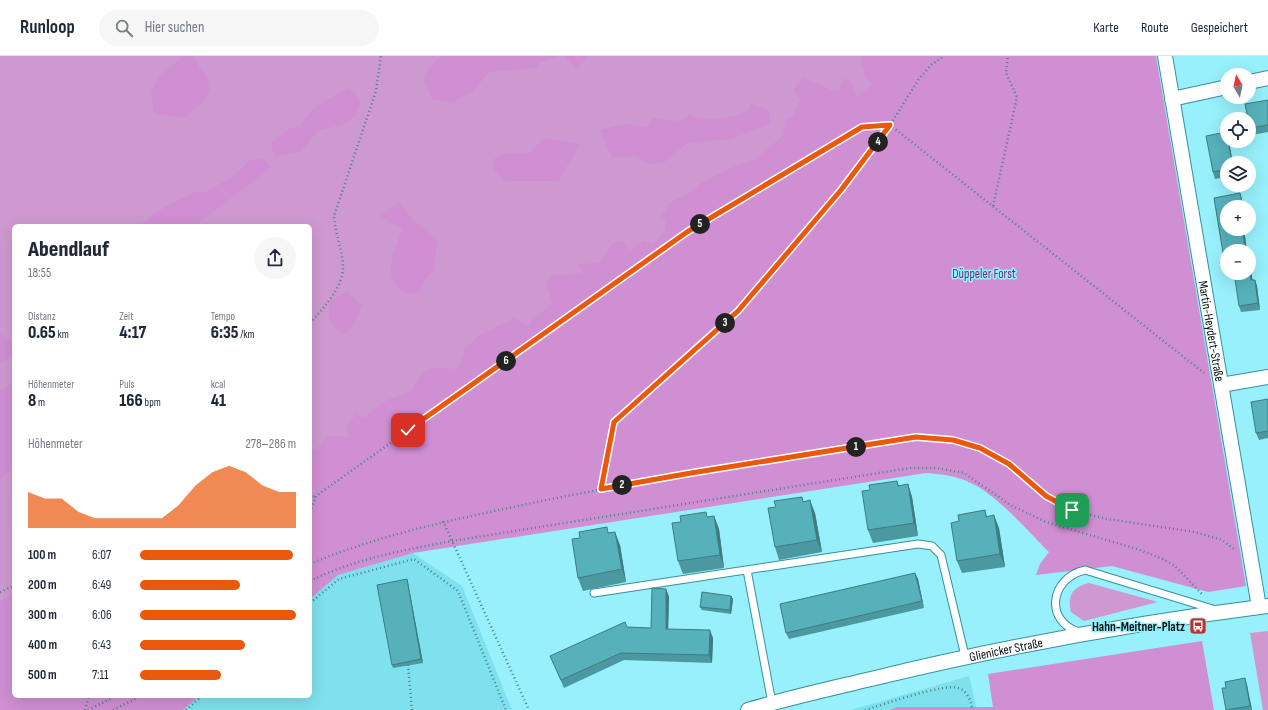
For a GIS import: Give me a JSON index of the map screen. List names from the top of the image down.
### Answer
{
  "streets": {
    "street": ["Martin-Heydert-Straße", "Glienicker Straße"]
  },
  "crossings": [
    ["Martin-Heydert-Straße", "Glienicker Straße"]
  ],
  "parks": ["Düppeler Forst"],
  "places": {
    "bus stop": ["Hahn-Meitner-Platz"]
  },
  "north": "top",
  "page": {
    "header": "Runloop",
    "search": "Hier suchen",
    "nav": ["Karte", "Route", "Gespeichert"],
    "map_buttons": ["+", "−"],
    "pins": [
      "4",
      "5",
      "3",
      "6",
      "1",
      "2"
    ],
    "heading": ["Abendlauf", "18:55"],
    "stats": [
      ["Distanz", "0.65 km"],
      ["Zeit", "4:17"],
      ["Tempo", "6:35 /km"],
      ["Höhenmeter", "8 m"],
      ["Puls", "166 bpm"],
      ["kcal", "41"]
    ],
    "chart": ["Höhenmeter", "278–286 m"],
    "list": [
      {
        "name": "100 m",
        "note": "6:07"
      },
      {
        "name": "200 m",
        "note": "6:49"
      },
      {
        "name": "300 m",
        "note": "6:06"
      },
      {
        "name": "400 m",
        "note": "6:43"
      },
      {
        "name": "500 m",
        "note": "7:11"
      }
    ]
  }
}
